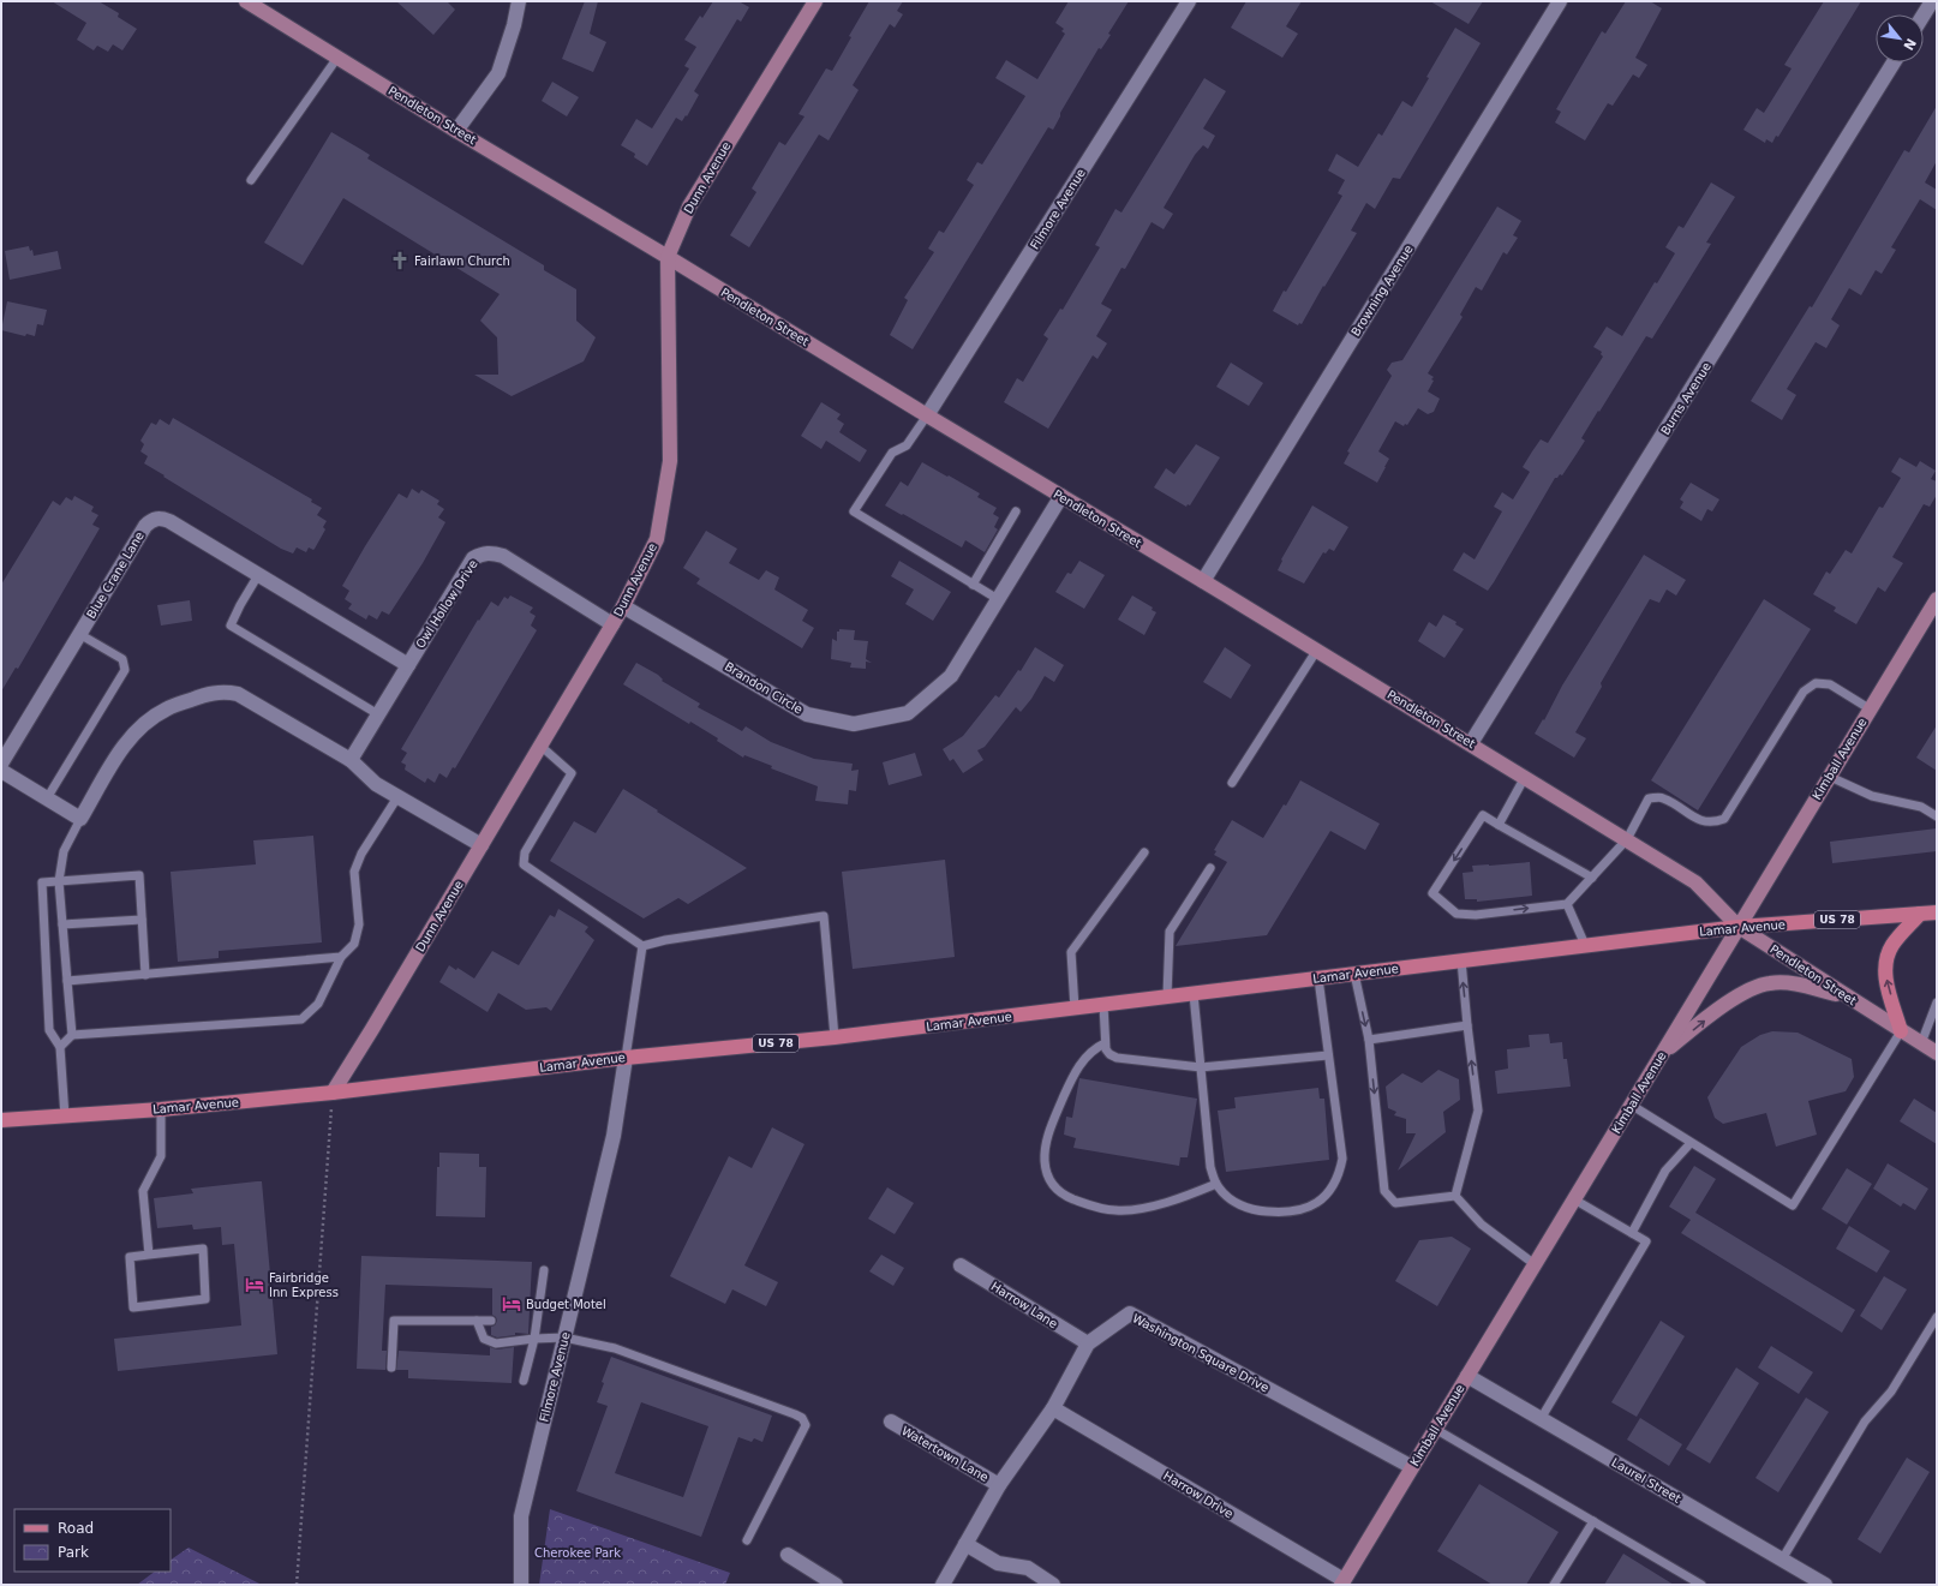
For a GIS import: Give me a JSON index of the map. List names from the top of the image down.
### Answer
{
  "streets": {
    "main road": [
      "Pendleton Street",
      "Dunn Avenue",
      "Kimball Avenue",
      "US 78",
      "Lamar Avenue"
    ],
    "street": [
      "Filmore Avenue",
      "Browning Avenue",
      "Burns Avenue",
      "Blue Crane Lane",
      "Owl Hollow Drive",
      "Brandon Circle",
      "Harrow Lane",
      "Washington Square Drive",
      "Watertown Lane",
      "Laurel Street",
      "Harrow Drive"
    ]
  },
  "crossings": [
    ["Pendleton Street", "Dunn Avenue"],
    ["Pendleton Street", "Filmore Avenue"],
    ["Pendleton Street", "Browning Avenue"],
    ["Pendleton Street", "Burns Avenue"],
    ["Pendleton Street", "Brandon Circle"],
    ["Pendleton Street", "Kimball Avenue"],
    ["Pendleton Street", "Lamar Avenue"],
    ["Dunn Avenue", "Owl Hollow Drive"],
    ["Dunn Avenue", "Brandon Circle"],
    ["Dunn Avenue", "Lamar Avenue"],
    ["Filmore Avenue", "Lamar Avenue"],
    ["Blue Crane Lane", "Owl Hollow Drive"],
    ["Kimball Avenue", "Lamar Avenue"],
    ["Kimball Avenue", "Washington Square Drive"],
    ["Kimball Avenue", "Laurel Street"],
    ["Kimball Avenue", "Harrow Drive"],
    ["Harrow Lane", "Washington Square Drive"],
    ["Washington Square Drive", "Watertown Lane"],
    ["Washington Square Drive", "Harrow Drive"]
  ],
  "parks": ["Cherokee Park"],
  "places": {
    "church": ["Fairlawn Church"],
    "hotel": ["Fairbridge Inn Express", "Budget Motel"]
  },
  "legend": ["Road", "Park"],
  "north": "bottom right"
}
